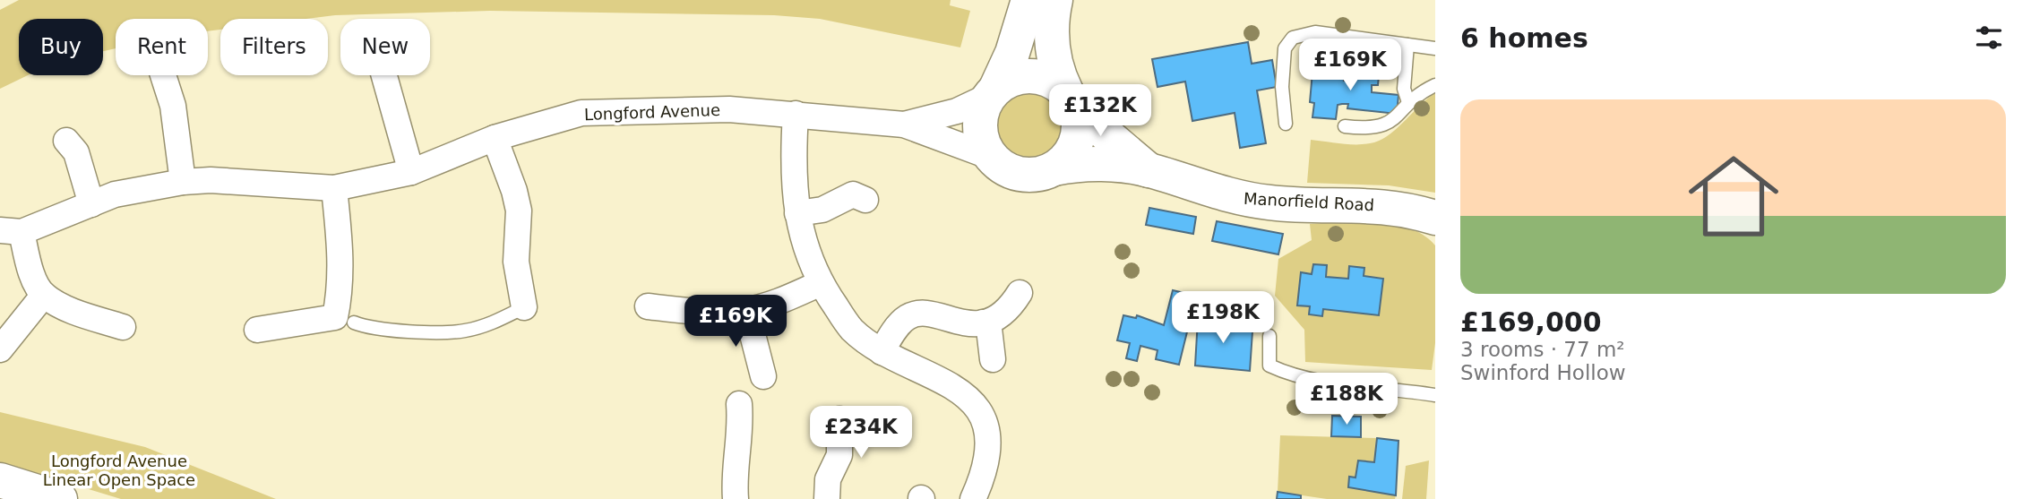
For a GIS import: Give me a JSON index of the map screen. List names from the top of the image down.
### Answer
{
  "streets": {
    "main road": ["Manorfield Road"],
    "street": ["Longford Avenue"]
  },
  "crossings": [
    ["Longford Avenue", "Manorfield Road"]
  ],
  "parks": ["Longford Avenue Linear Open Space"],
  "page": {
    "heading": "6 homes",
    "chip": [
      "Buy",
      "Rent",
      "Filters",
      "New"
    ],
    "price": [
      "£169K",
      "£132K",
      "£198K",
      "£169K",
      "£188K",
      "£234K"
    ],
    "list": [
      {
        "name": "£169,000",
        "note": "3 rooms · 77 m² · Swinford Hollow"
      }
    ]
  }
}
